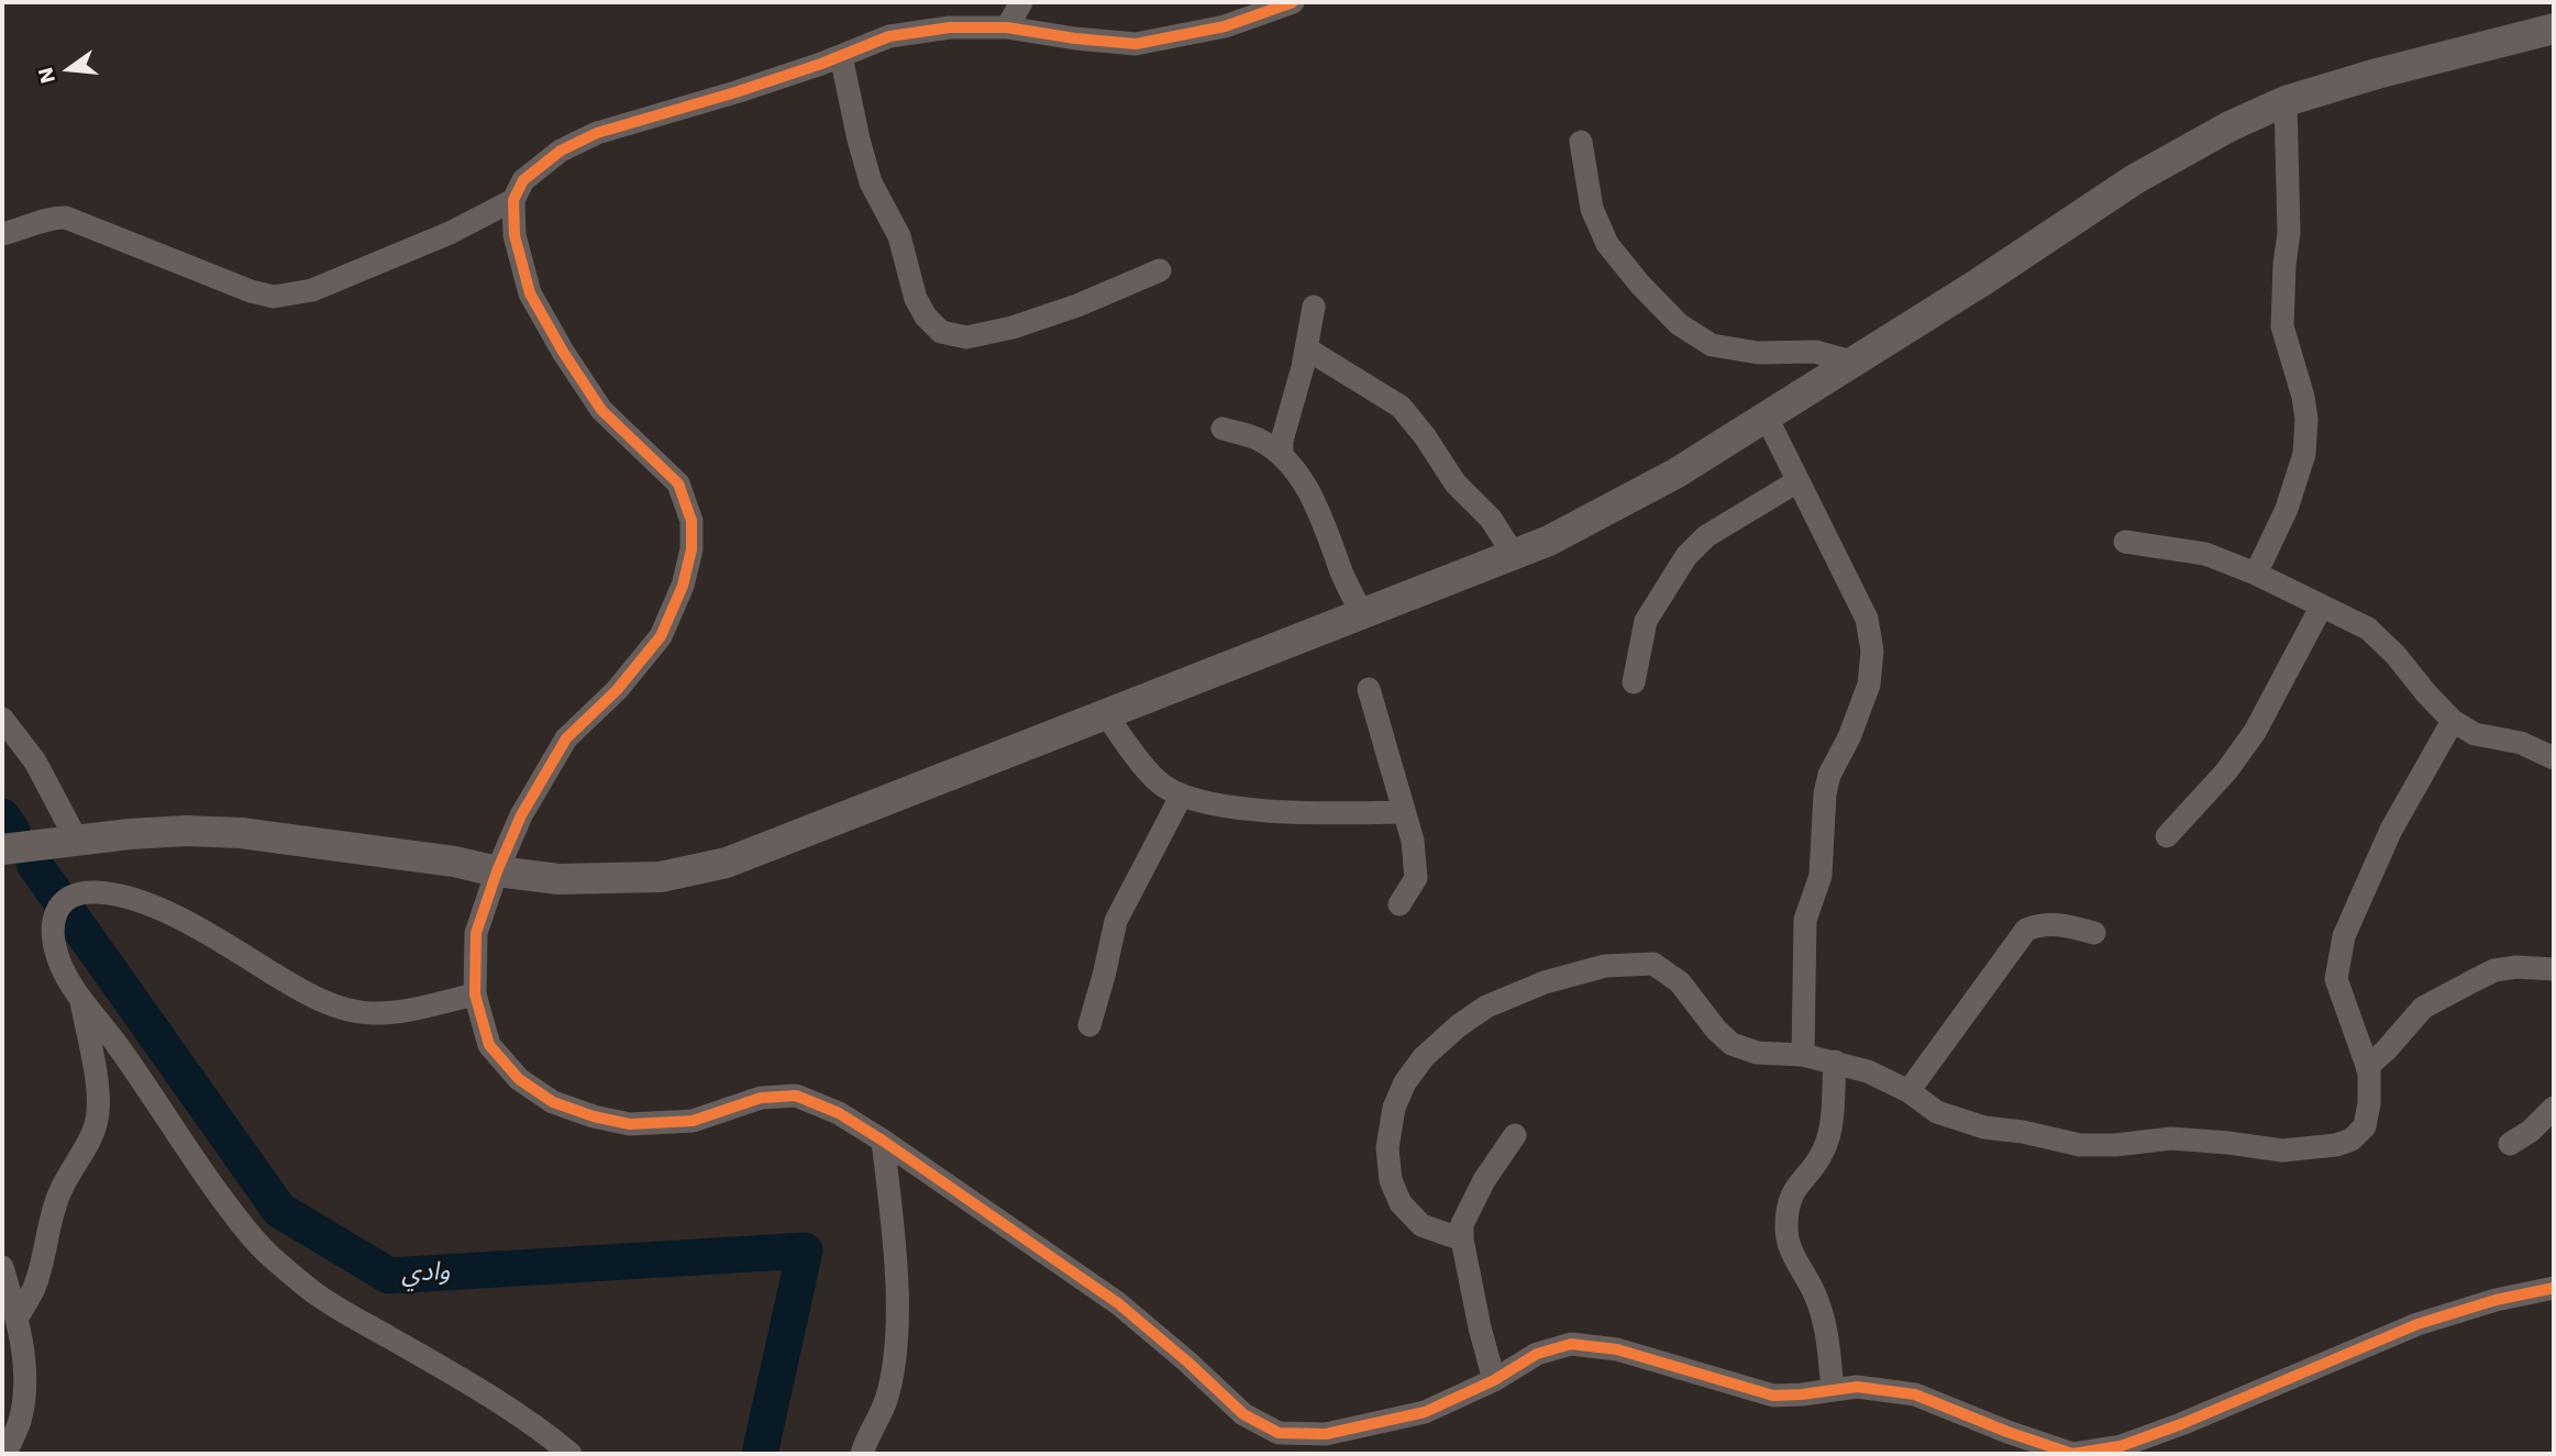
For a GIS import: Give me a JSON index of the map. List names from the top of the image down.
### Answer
{
  "water": ["وادي"],
  "north": "left"
}
